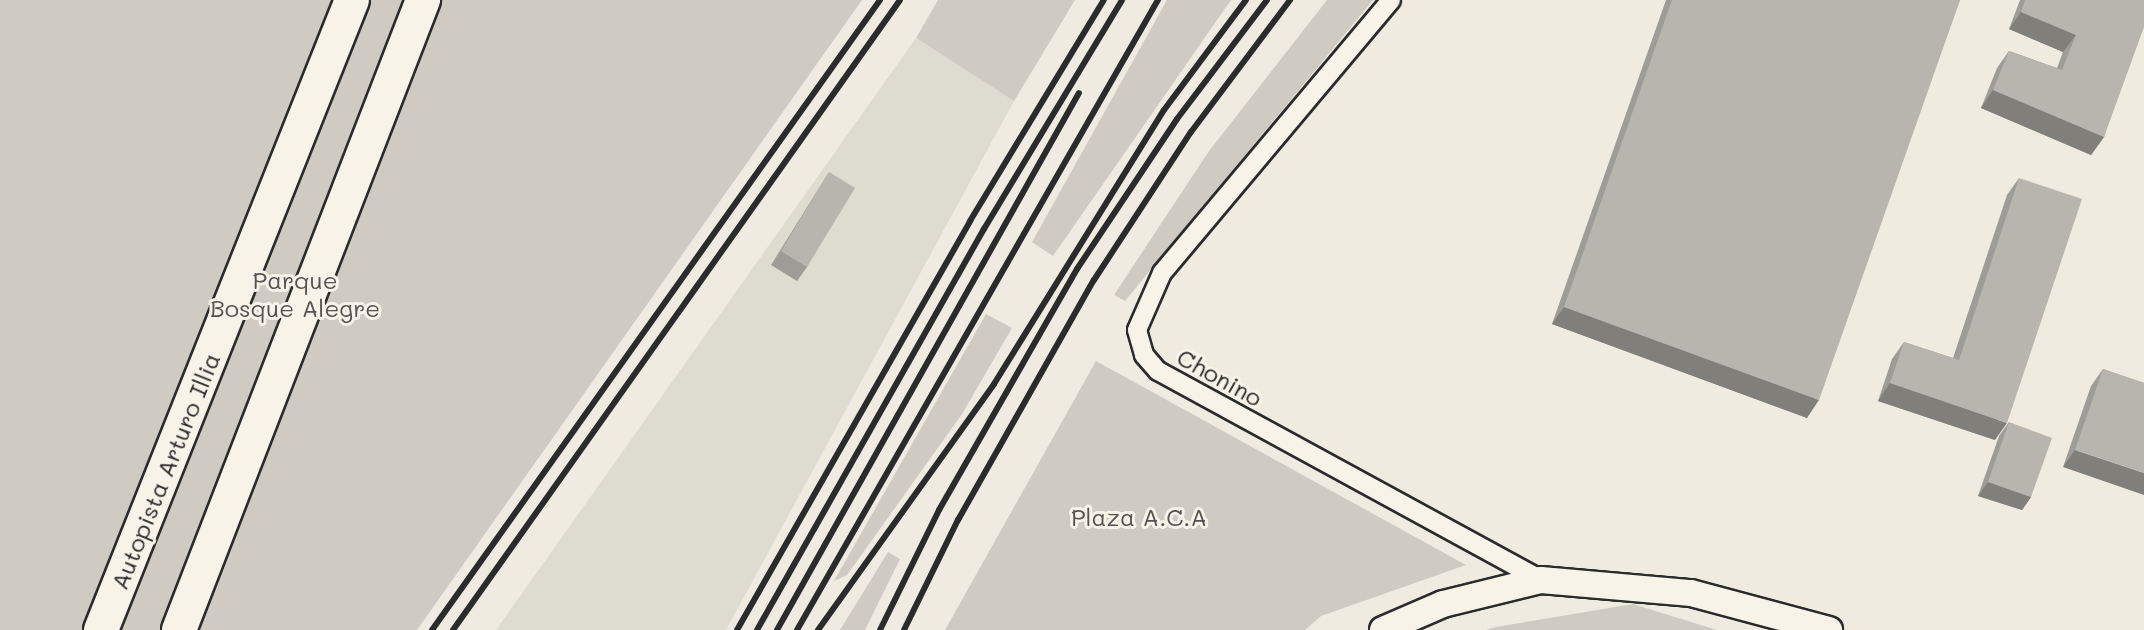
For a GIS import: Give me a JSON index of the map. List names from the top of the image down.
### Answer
{
  "streets": {
    "highway": ["Autopista Arturo Illia"],
    "street": ["Chonino"]
  },
  "parks": ["Parque Bosque Alegre", "Plaza A.C.A"]
}
